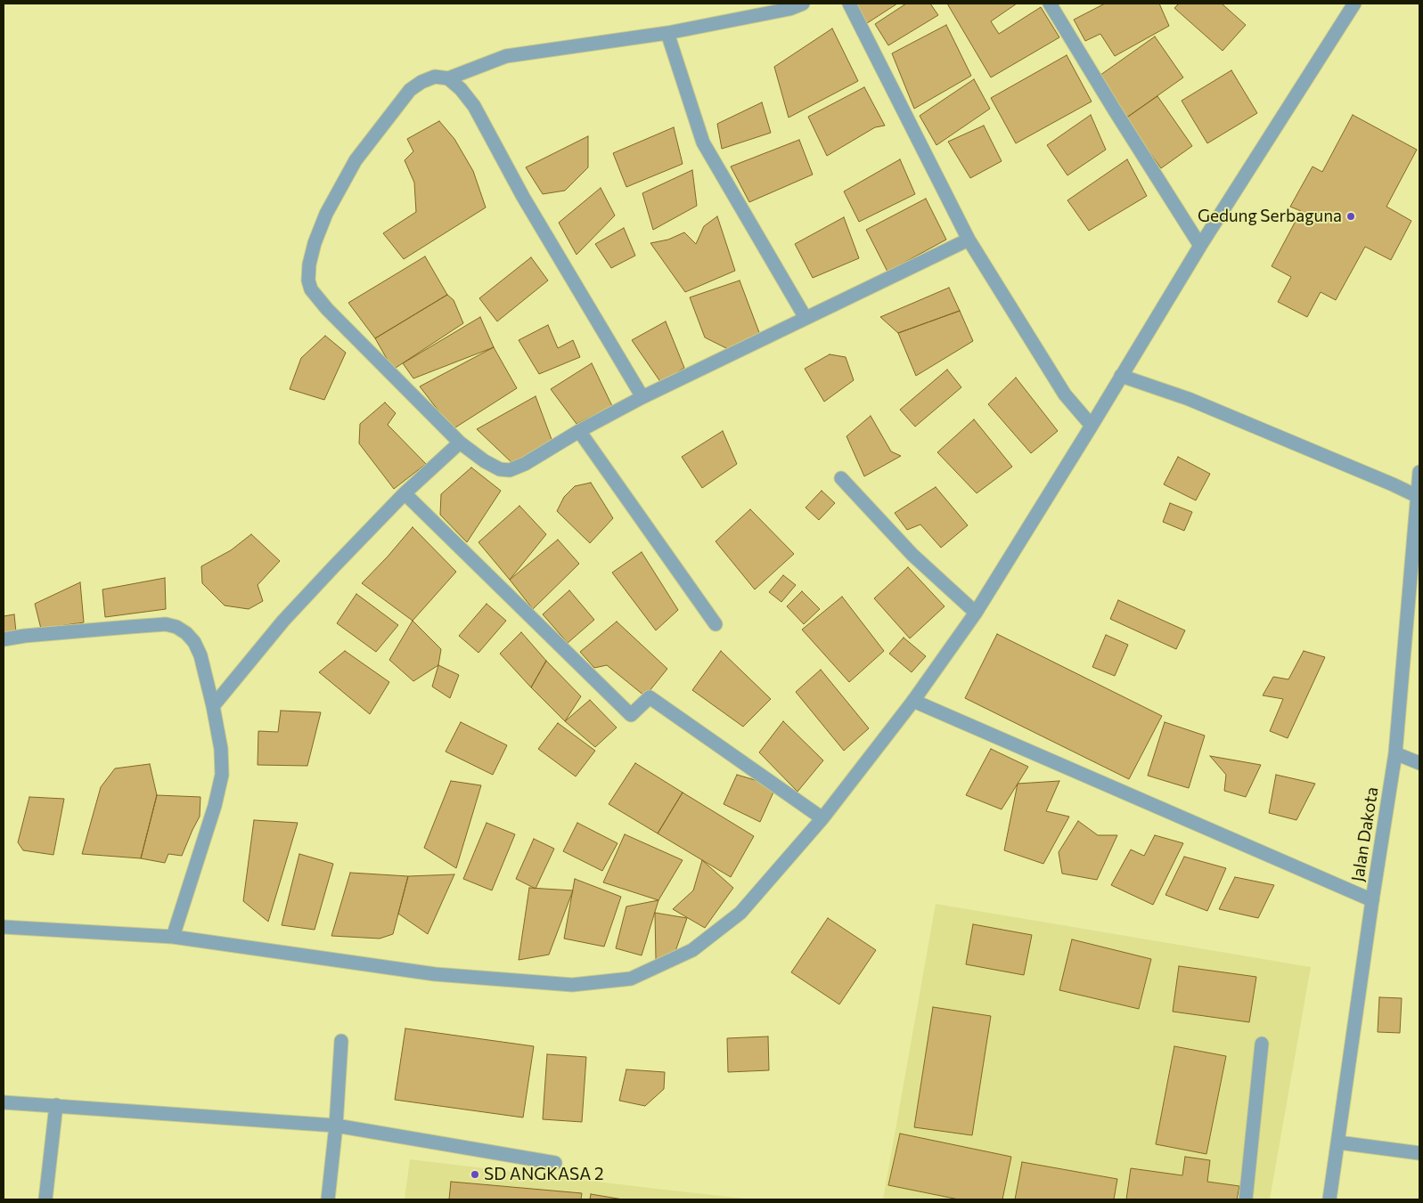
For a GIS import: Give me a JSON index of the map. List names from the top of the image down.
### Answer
{
  "streets": {
    "street": ["Jalan Dakota"]
  },
  "places": ["Gedung Serbaguna", "SD ANGKASA 2"]
}
